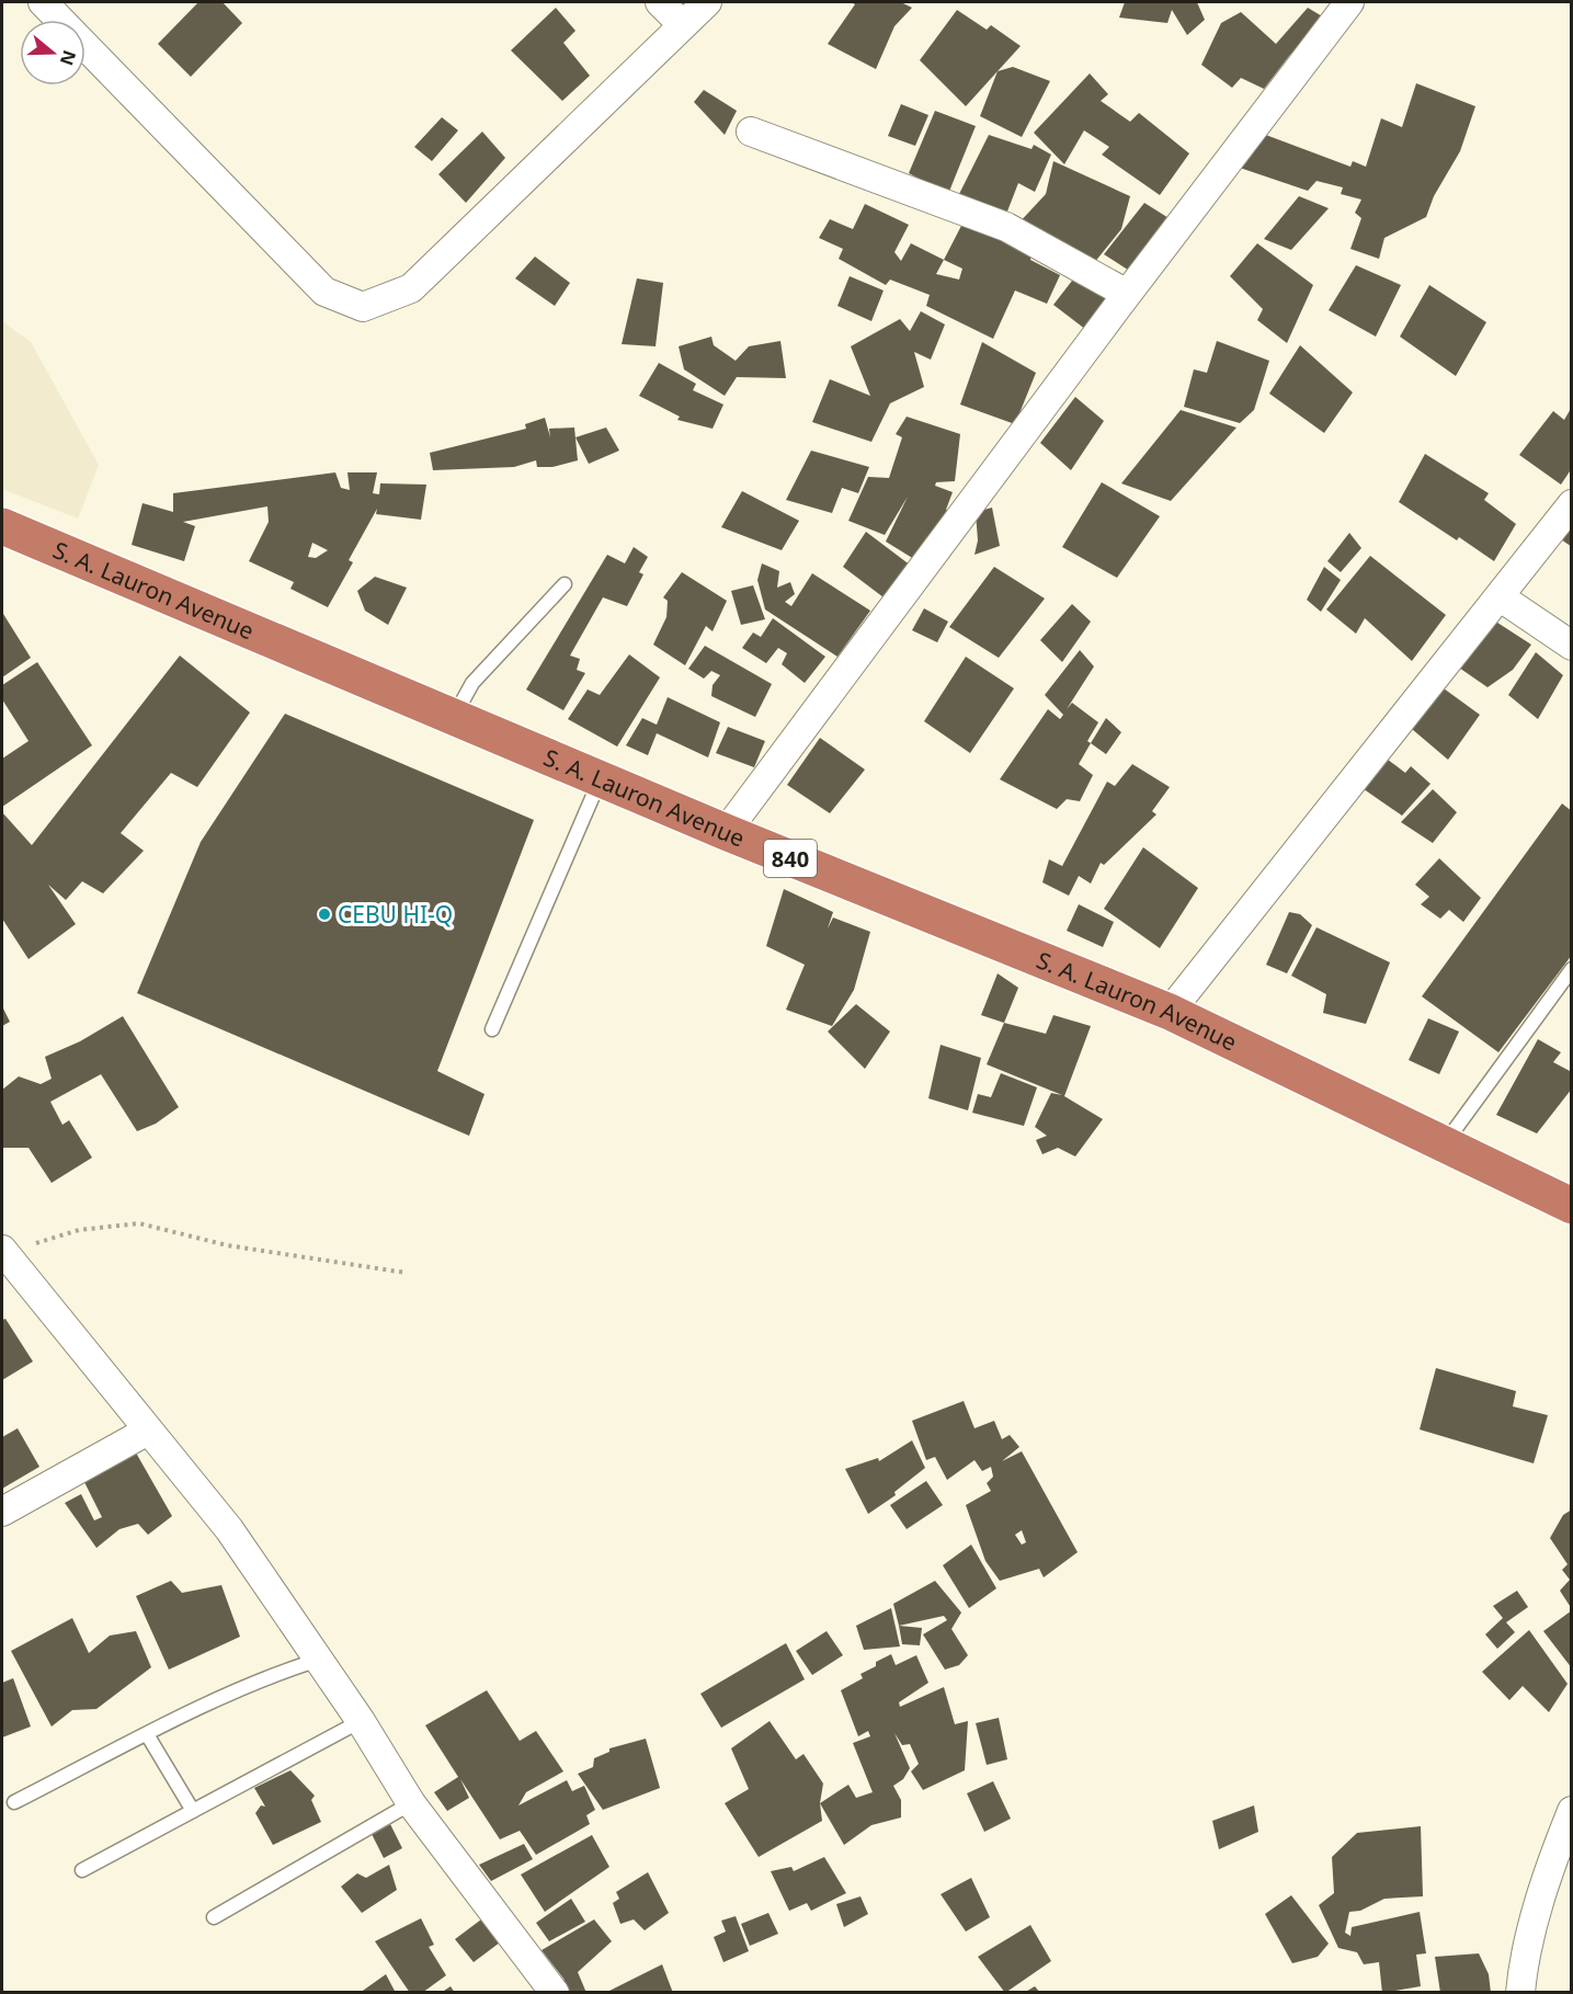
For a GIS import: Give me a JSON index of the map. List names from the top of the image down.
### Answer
{
  "streets": {
    "highway": ["S. A. Lauron Avenue", "840"]
  },
  "places": ["CEBU HI-Q"],
  "north": "right"
}
